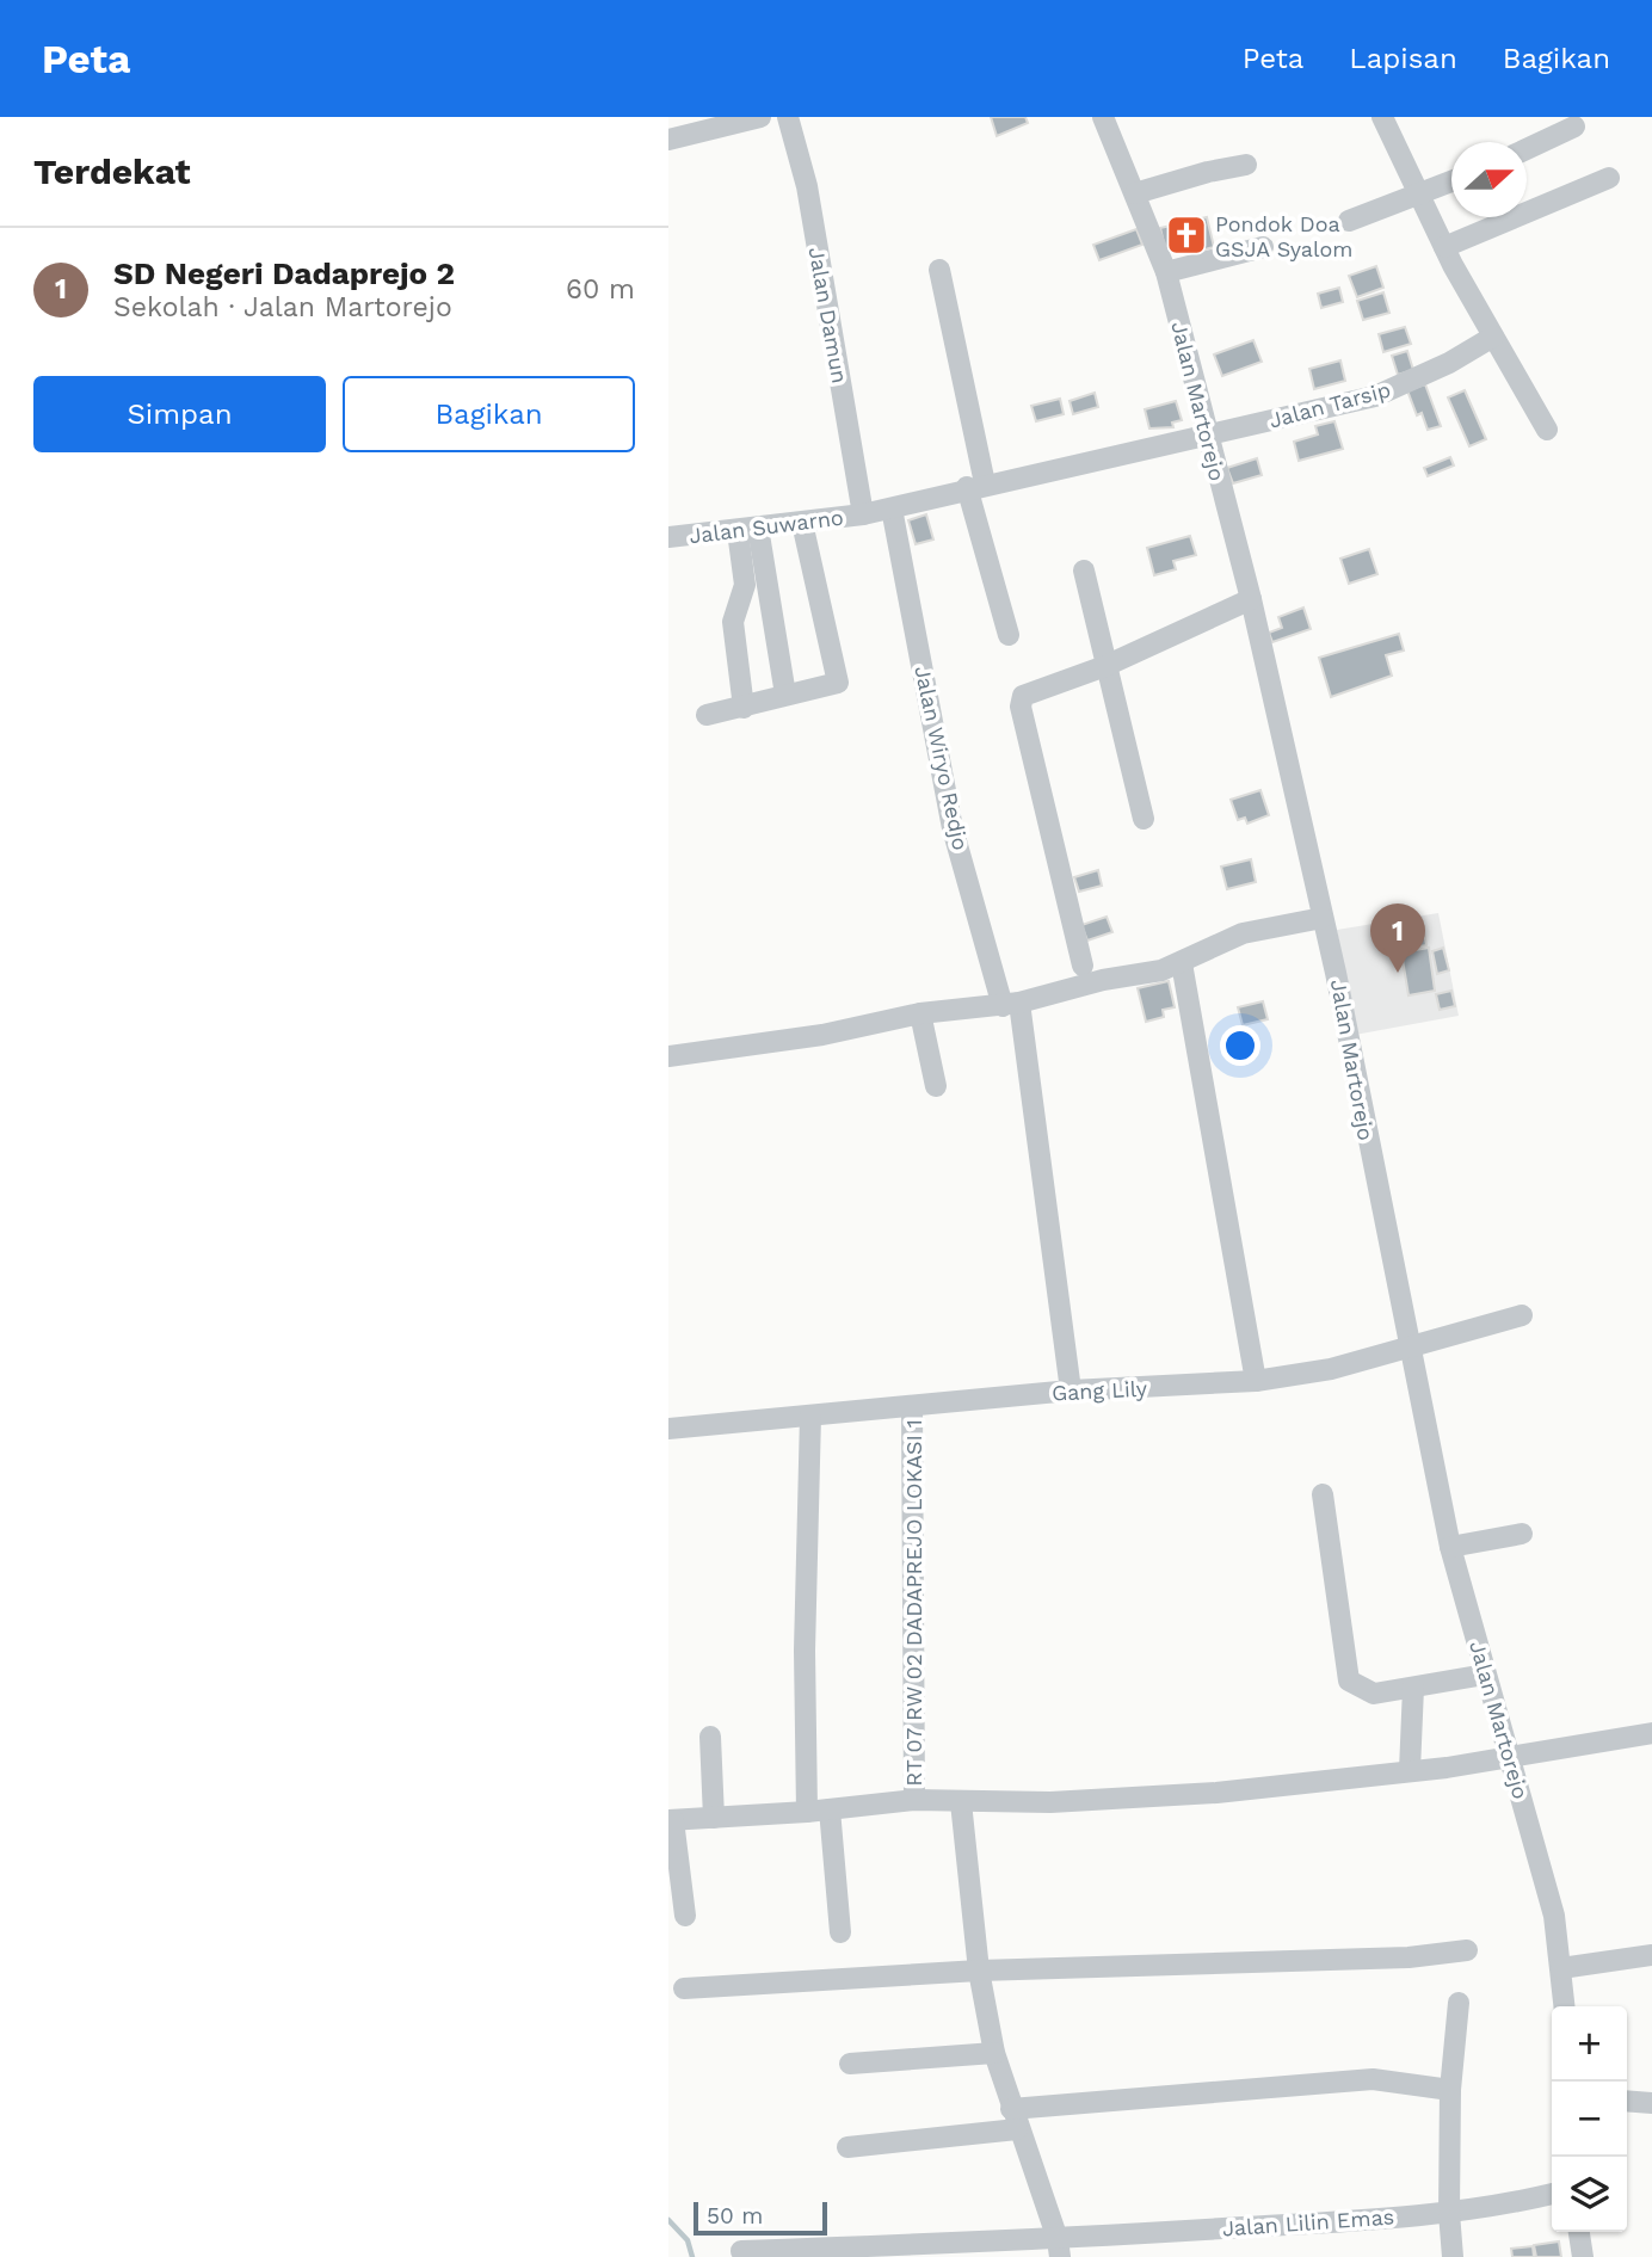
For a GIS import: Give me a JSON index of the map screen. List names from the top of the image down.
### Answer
{
  "streets": {
    "street": [
      "Jalan Damun",
      "Jalan Martorejo",
      "Jalan Tarsip",
      "Jalan Suwarno",
      "Jalan Wiryo Redjo",
      "Gang Lily",
      "RT 07 RW 02 DADAPREJO LOKASI 1",
      "Jalan Lilin Emas"
    ]
  },
  "crossings": [
    ["Jalan Damun", "Jalan Suwarno"],
    ["Jalan Martorejo", "Jalan Tarsip"],
    ["Jalan Martorejo", "Gang Lily"],
    ["Jalan Tarsip", "Jalan Suwarno"],
    ["Jalan Suwarno", "Jalan Wiryo Redjo"],
    ["Jalan Wiryo Redjo", "Gang Lily"],
    ["Gang Lily", "RT 07 RW 02 DADAPREJO LOKASI 1"]
  ],
  "places": {
    "church": ["Pondok Doa GSJA Syalom"]
  },
  "scale_bar": "50 m",
  "north": "right",
  "page": {
    "header": "Peta",
    "nav": ["Peta", "Lapisan", "Bagikan"],
    "heading": "Terdekat",
    "list": [
      {
        "mark": "1",
        "name": "SD Negeri Dadaprejo 2",
        "note": "Sekolah · Jalan Martorejo",
        "value": "60 m"
      }
    ],
    "buttons": ["Simpan", "Bagikan"],
    "pins": "1",
    "map_buttons": ["+", "−"],
    "scale": "50 m"
  }
}
